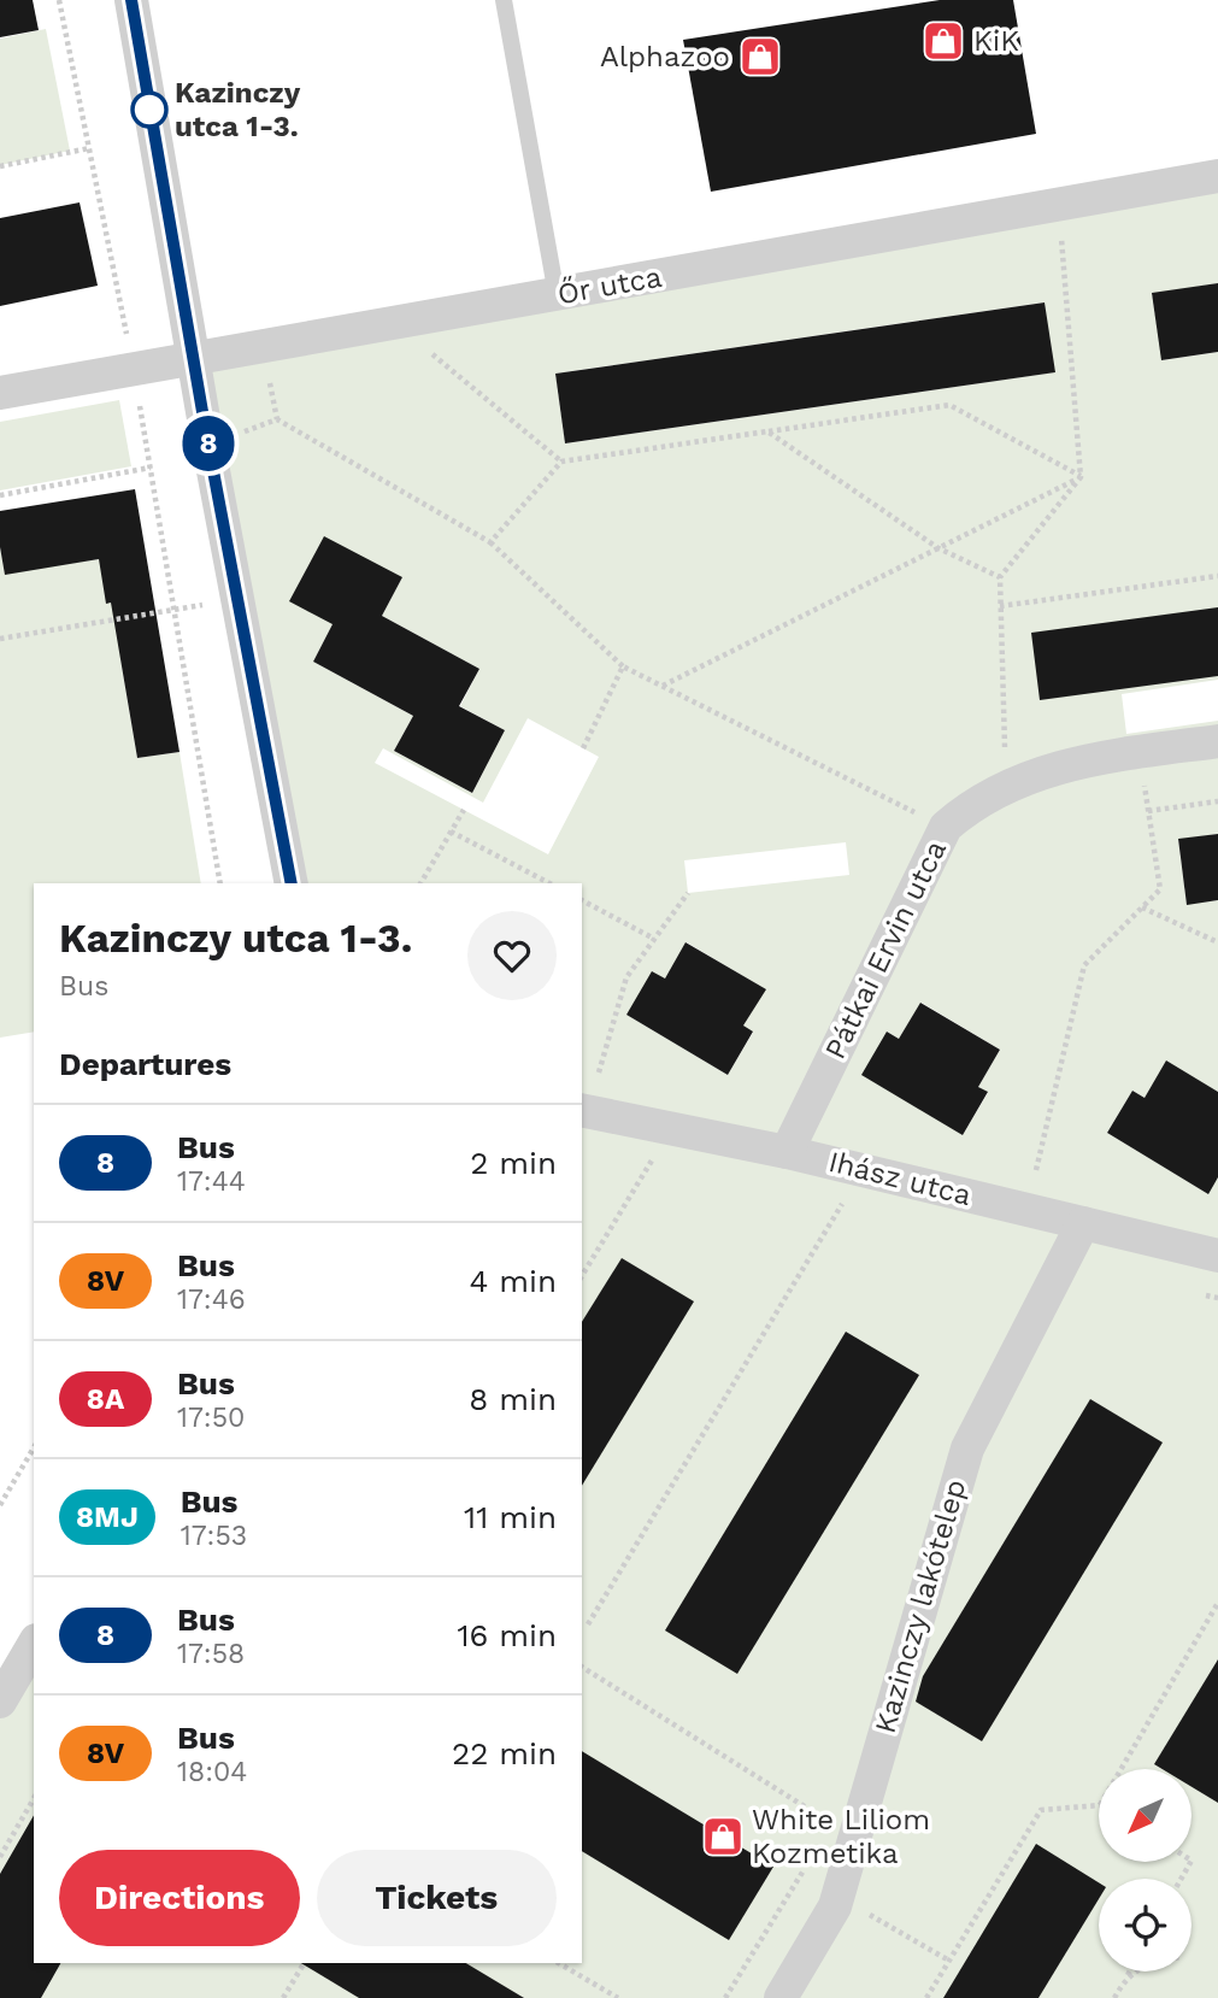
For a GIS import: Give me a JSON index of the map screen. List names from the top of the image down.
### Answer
{
  "streets": {
    "street": [
      "Őr utca",
      "Pátkai Ervin utca",
      "Ihász utca",
      "Kazinczy lakótelep"
    ]
  },
  "crossings": [
    ["Pátkai Ervin utca", "Ihász utca"],
    ["Ihász utca", "Kazinczy lakótelep"]
  ],
  "places": {
    "shop": ["KiK", "Alphazoo", "White Liliom Kozmetika"],
    "other": ["Kazinczy utca 1-3."]
  },
  "lines": ["bus line 8"],
  "north": "bottom left",
  "page": {
    "on_map": "8",
    "heading": [
      ["Kazinczy utca 1-3.", "Bus"],
      "Departures"
    ],
    "list": [
      {
        "mark": "8",
        "name": "Bus",
        "note": "17:44",
        "value": "2 min"
      },
      {
        "mark": "8V",
        "name": "Bus",
        "note": "17:46",
        "value": "4 min"
      },
      {
        "mark": "8A",
        "name": "Bus",
        "note": "17:50",
        "value": "8 min"
      },
      {
        "mark": "8MJ",
        "name": "Bus",
        "note": "17:53",
        "value": "11 min"
      },
      {
        "mark": "8",
        "name": "Bus",
        "note": "17:58",
        "value": "16 min"
      },
      {
        "mark": "8V",
        "name": "Bus",
        "note": "18:04",
        "value": "22 min"
      }
    ],
    "buttons": ["Directions", "Tickets"]
  }
}
